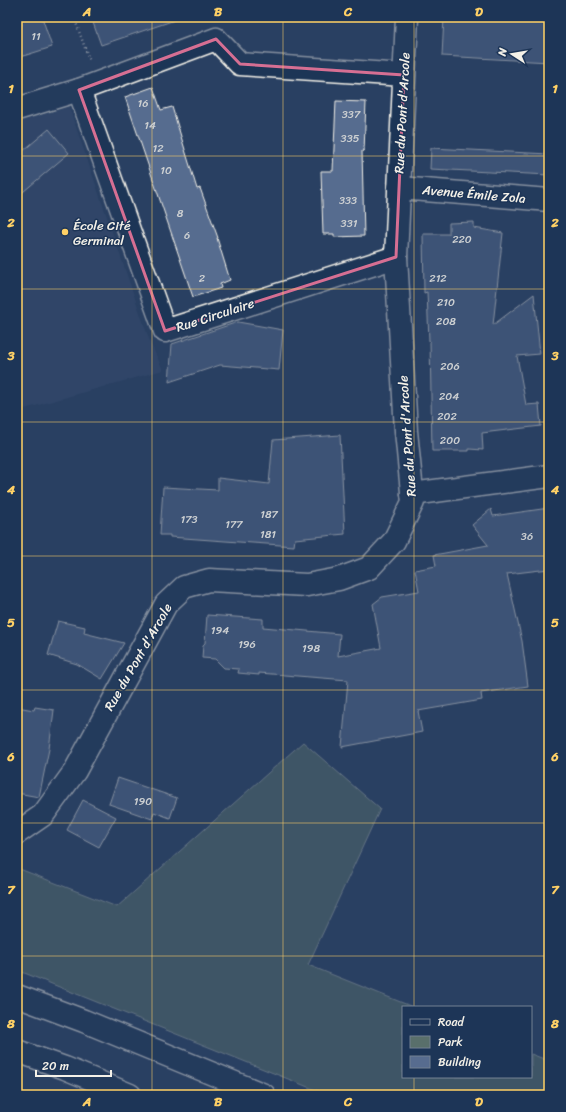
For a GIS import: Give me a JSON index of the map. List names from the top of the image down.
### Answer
{
  "streets": {
    "main road": ["Rue du Pont d'Arcole", "Avenue Émile Zola", "Rue Circulaire"]
  },
  "crossings": [
    ["Rue du Pont d'Arcole", "Avenue Émile Zola"],
    ["Rue du Pont d'Arcole", "Rue Circulaire"]
  ],
  "places": ["École Cité Germinal"],
  "house_numbers": [
    "11",
    "16",
    "337",
    "14",
    "335",
    "12",
    "10",
    "333",
    "8",
    "331",
    "6",
    "220",
    "2",
    "212",
    "210",
    "208",
    "206",
    "204",
    "202",
    "200",
    "187",
    "173",
    "177",
    "181",
    "36",
    "194",
    "196",
    "198",
    "190"
  ],
  "legend": ["Road", "Park", "Building"],
  "scale_bar": "20 m",
  "north": "left",
  "grid": {
    "columns": [
      "A",
      "B",
      "C",
      "D"
    ],
    "rows": [
      "1",
      "2",
      "3",
      "4",
      "5",
      "6",
      "7",
      "8"
    ]
  }
}
